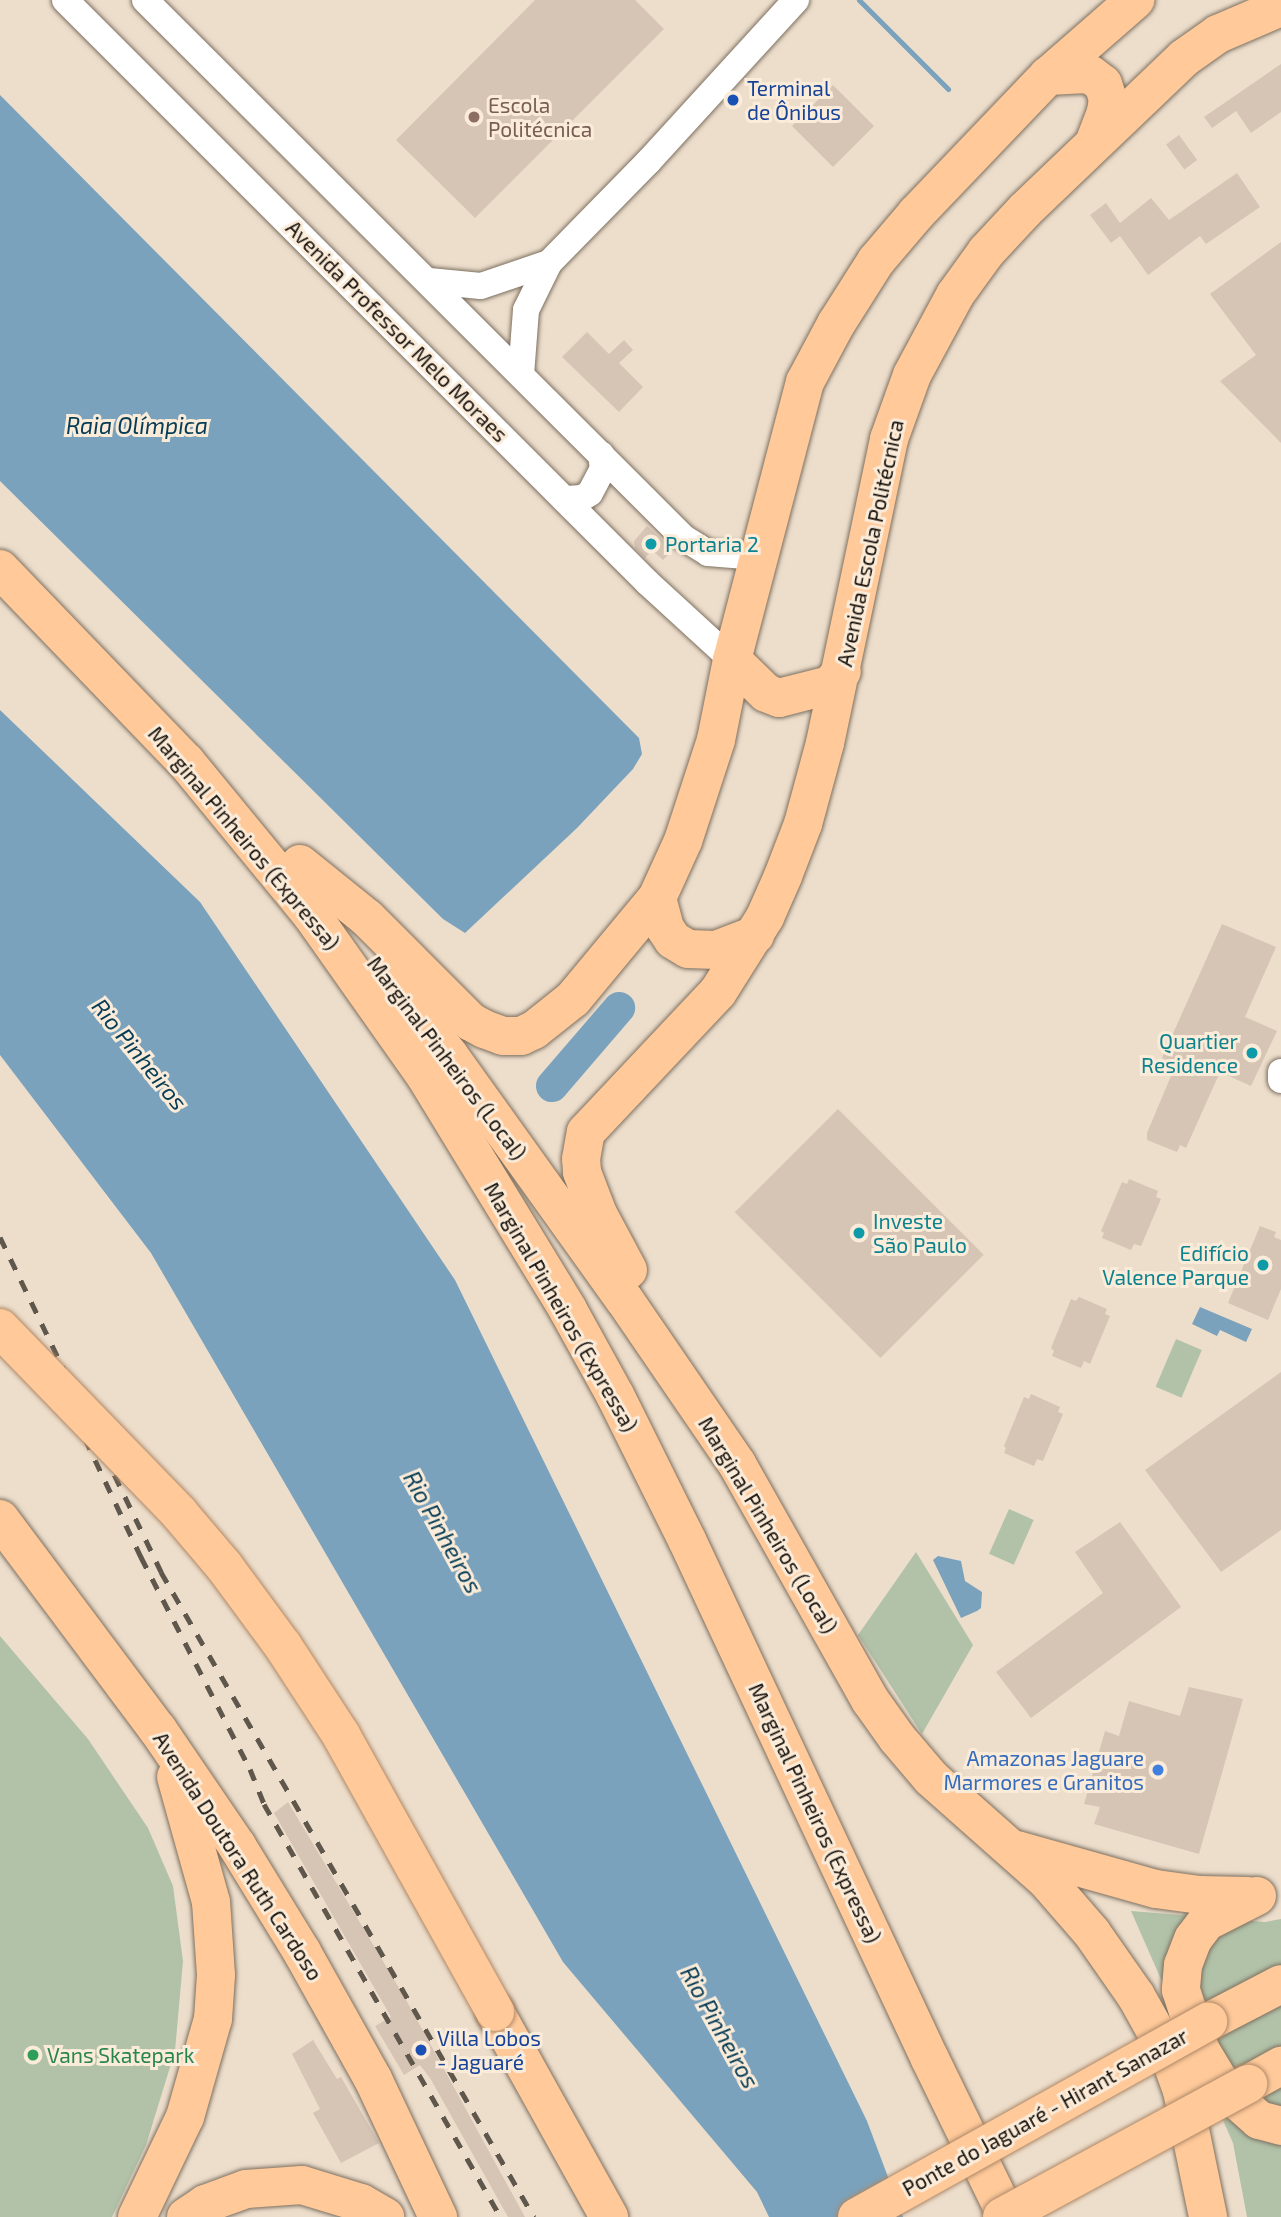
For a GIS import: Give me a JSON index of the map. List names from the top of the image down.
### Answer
{
  "streets": {
    "highway": [
      "Avenida Escola Politécnica",
      "Marginal Pinheiros (Expressa)",
      "Marginal Pinheiros (Local)",
      "Avenida Doutora Ruth Cardoso",
      "Ponte do Jaguaré - Hirant Sanazar"
    ],
    "street": ["Avenida Professor Melo Moraes"]
  },
  "crossings": [
    ["Avenida Escola Politécnica", "Marginal Pinheiros (Local)"],
    ["Marginal Pinheiros (Expressa)", "Marginal Pinheiros (Local)"]
  ],
  "water": ["Raia Olímpica", "Rio Pinheiros"],
  "places": [
    "Terminal de Ônibus",
    "Escola Politécnica",
    "Portaria 2",
    "Quartier Residence",
    "Investe São Paulo",
    "Edifício Valence Parque",
    "Amazonas Jaguare Marmores e Granitos",
    "Villa Lobos - Jaguaré",
    "Vans Skatepark"
  ]
}
